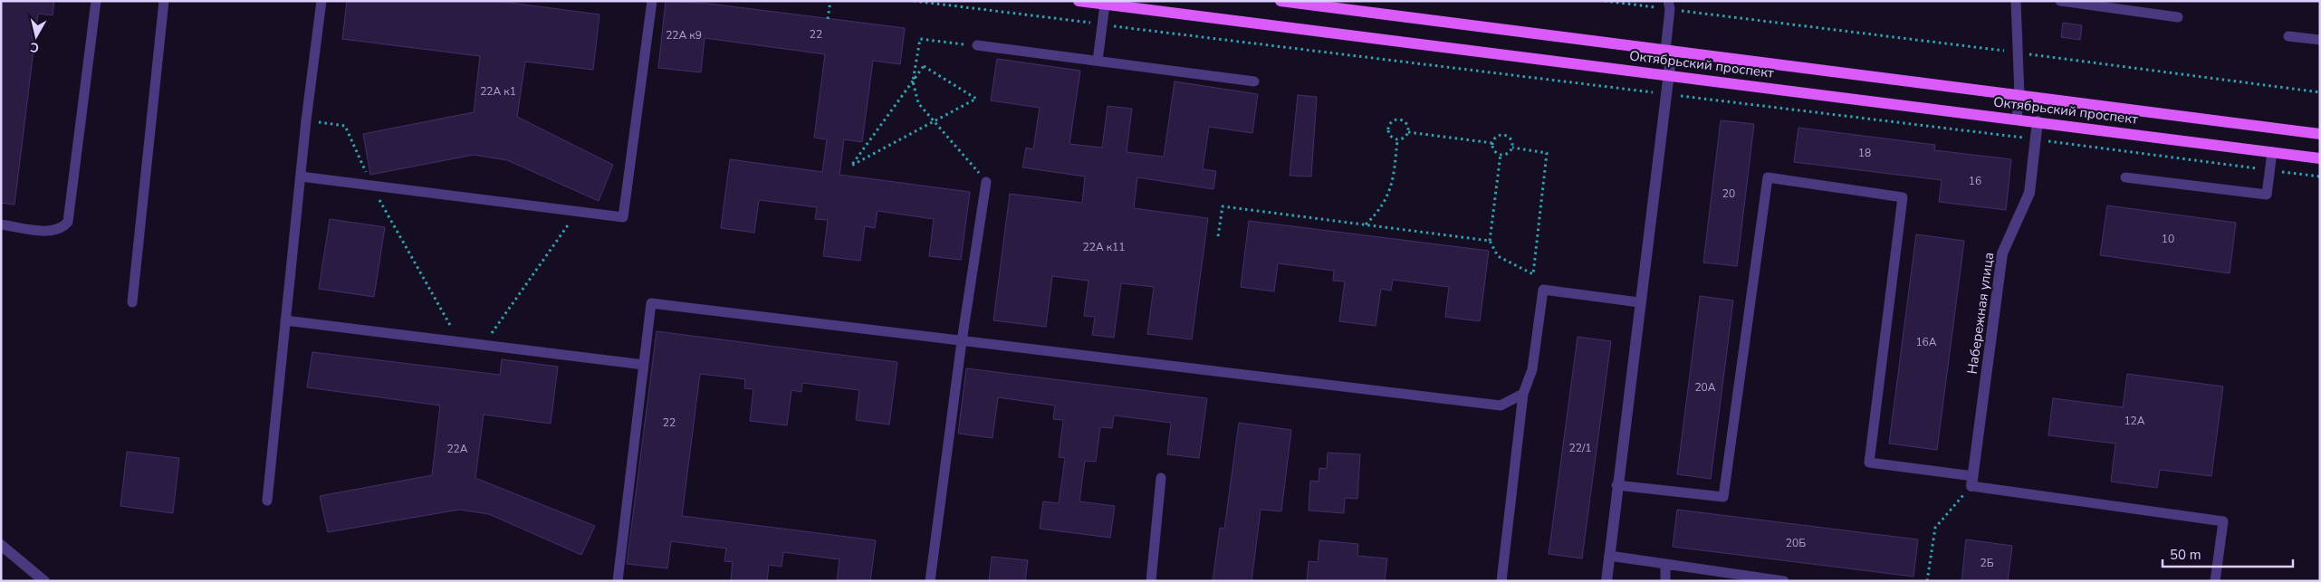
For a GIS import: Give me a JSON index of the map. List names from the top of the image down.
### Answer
{
  "streets": {
    "main road": ["Октябрьский проспект"],
    "street": ["Набережная улица"]
  },
  "crossings": [
    ["Октябрьский проспект", "Набережная улица"]
  ],
  "house_numbers": [
    "22",
    "22А к9",
    "22А к1",
    "18",
    "16",
    "20",
    "10",
    "22А к11",
    "16А",
    "20А",
    "12А",
    "22",
    "22/1",
    "22А",
    "20Б",
    "2Б"
  ],
  "scale_bar": "50 m",
  "north": "bottom"
}
